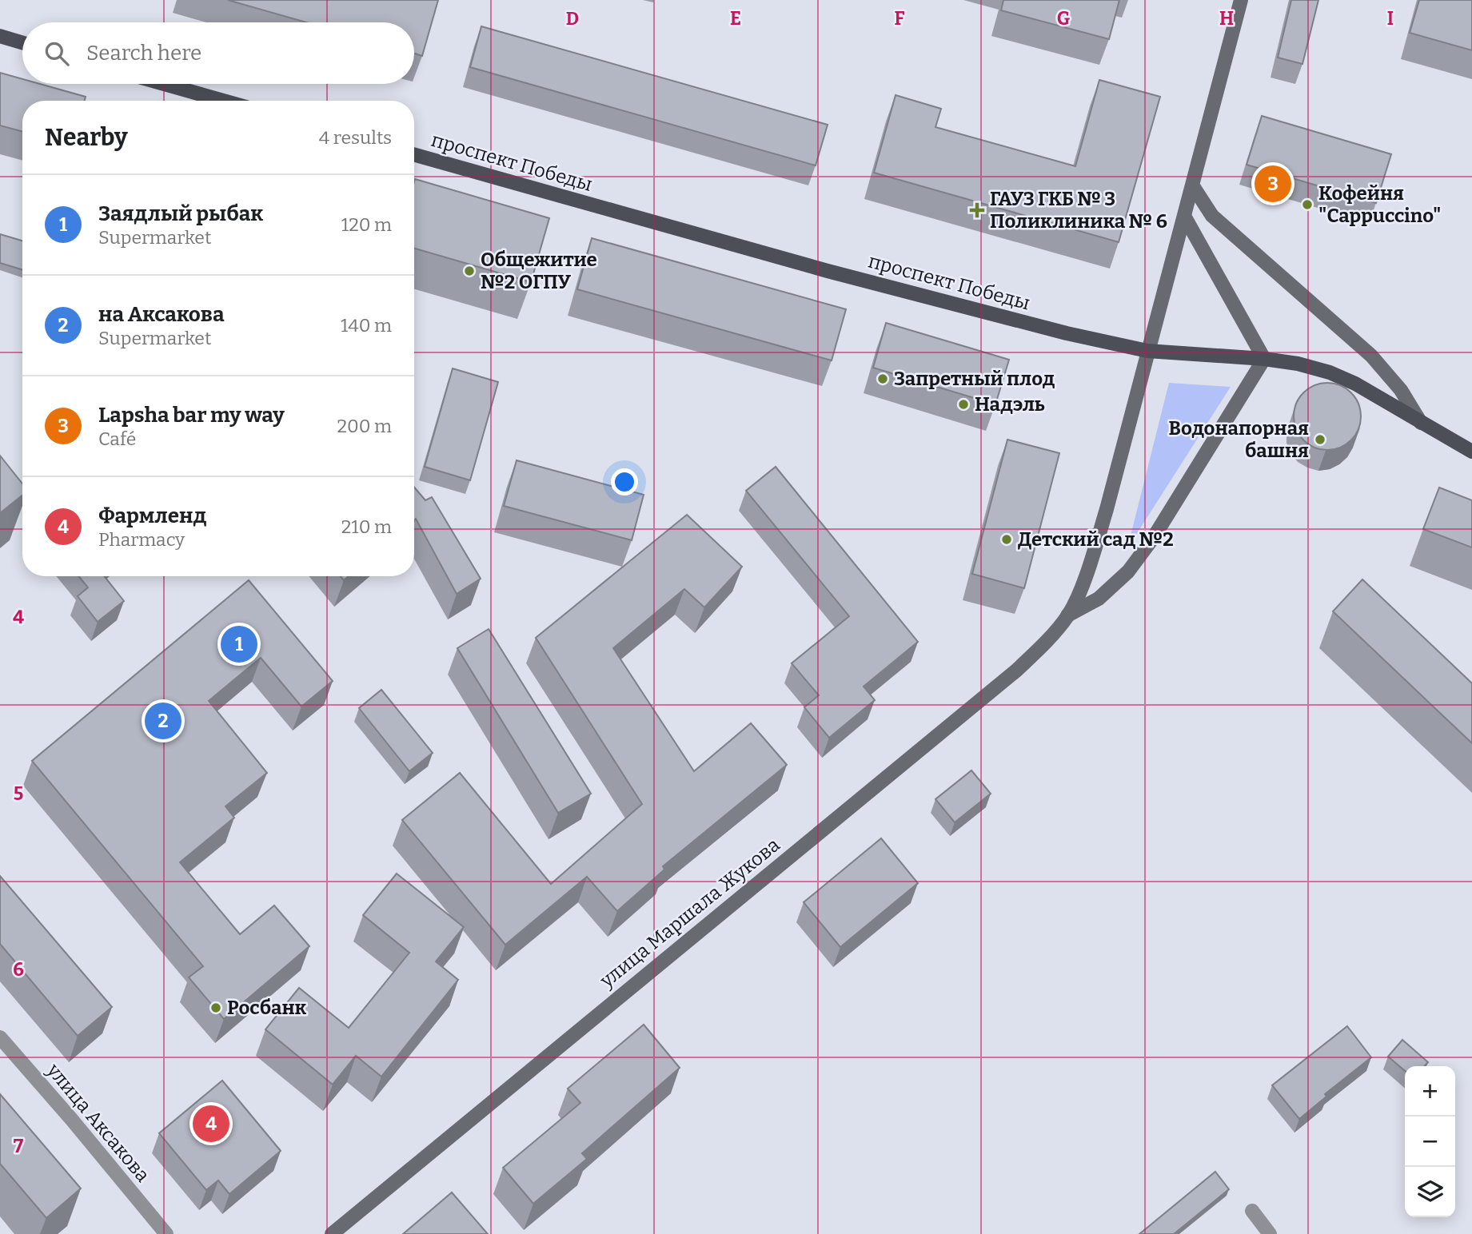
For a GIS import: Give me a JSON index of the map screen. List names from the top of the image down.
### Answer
{
  "streets": {
    "main road": ["проспект Победы", "улица Маршала Жукова"],
    "street": ["улица Аксакова"]
  },
  "crossings": [
    ["проспект Победы", "улица Маршала Жукова"]
  ],
  "places": {
    "other": [
      "Кофейня \"Cappuccino\"",
      "Общежитие №2 ОГПУ",
      "Запретный плод",
      "Надэль",
      "Водонапорная башня",
      "Детский сад №2",
      "Росбанк"
    ],
    "health": ["ГАУЗ ГКБ № 3 Поликлиника № 6"]
  },
  "page": {
    "search": "Search here",
    "heading": ["Nearby", "4 results"],
    "pins": [
      "3",
      "1",
      "2",
      "4"
    ],
    "list": [
      {
        "mark": "1",
        "name": "Заядлый рыбак",
        "note": "Supermarket",
        "value": "120 m"
      },
      {
        "mark": "2",
        "name": "на Аксакова",
        "note": "Supermarket",
        "value": "140 m"
      },
      {
        "mark": "3",
        "name": "Lapsha bar my way",
        "note": "Café",
        "value": "200 m"
      },
      {
        "mark": "4",
        "name": "Фармленд",
        "note": "Pharmacy",
        "value": "210 m"
      }
    ],
    "map_buttons": ["+", "−"]
  },
  "grid": {
    "columns": [
      "D",
      "E",
      "F",
      "G",
      "H",
      "I"
    ],
    "rows": [
      "4",
      "5",
      "6",
      "7"
    ]
  }
}
